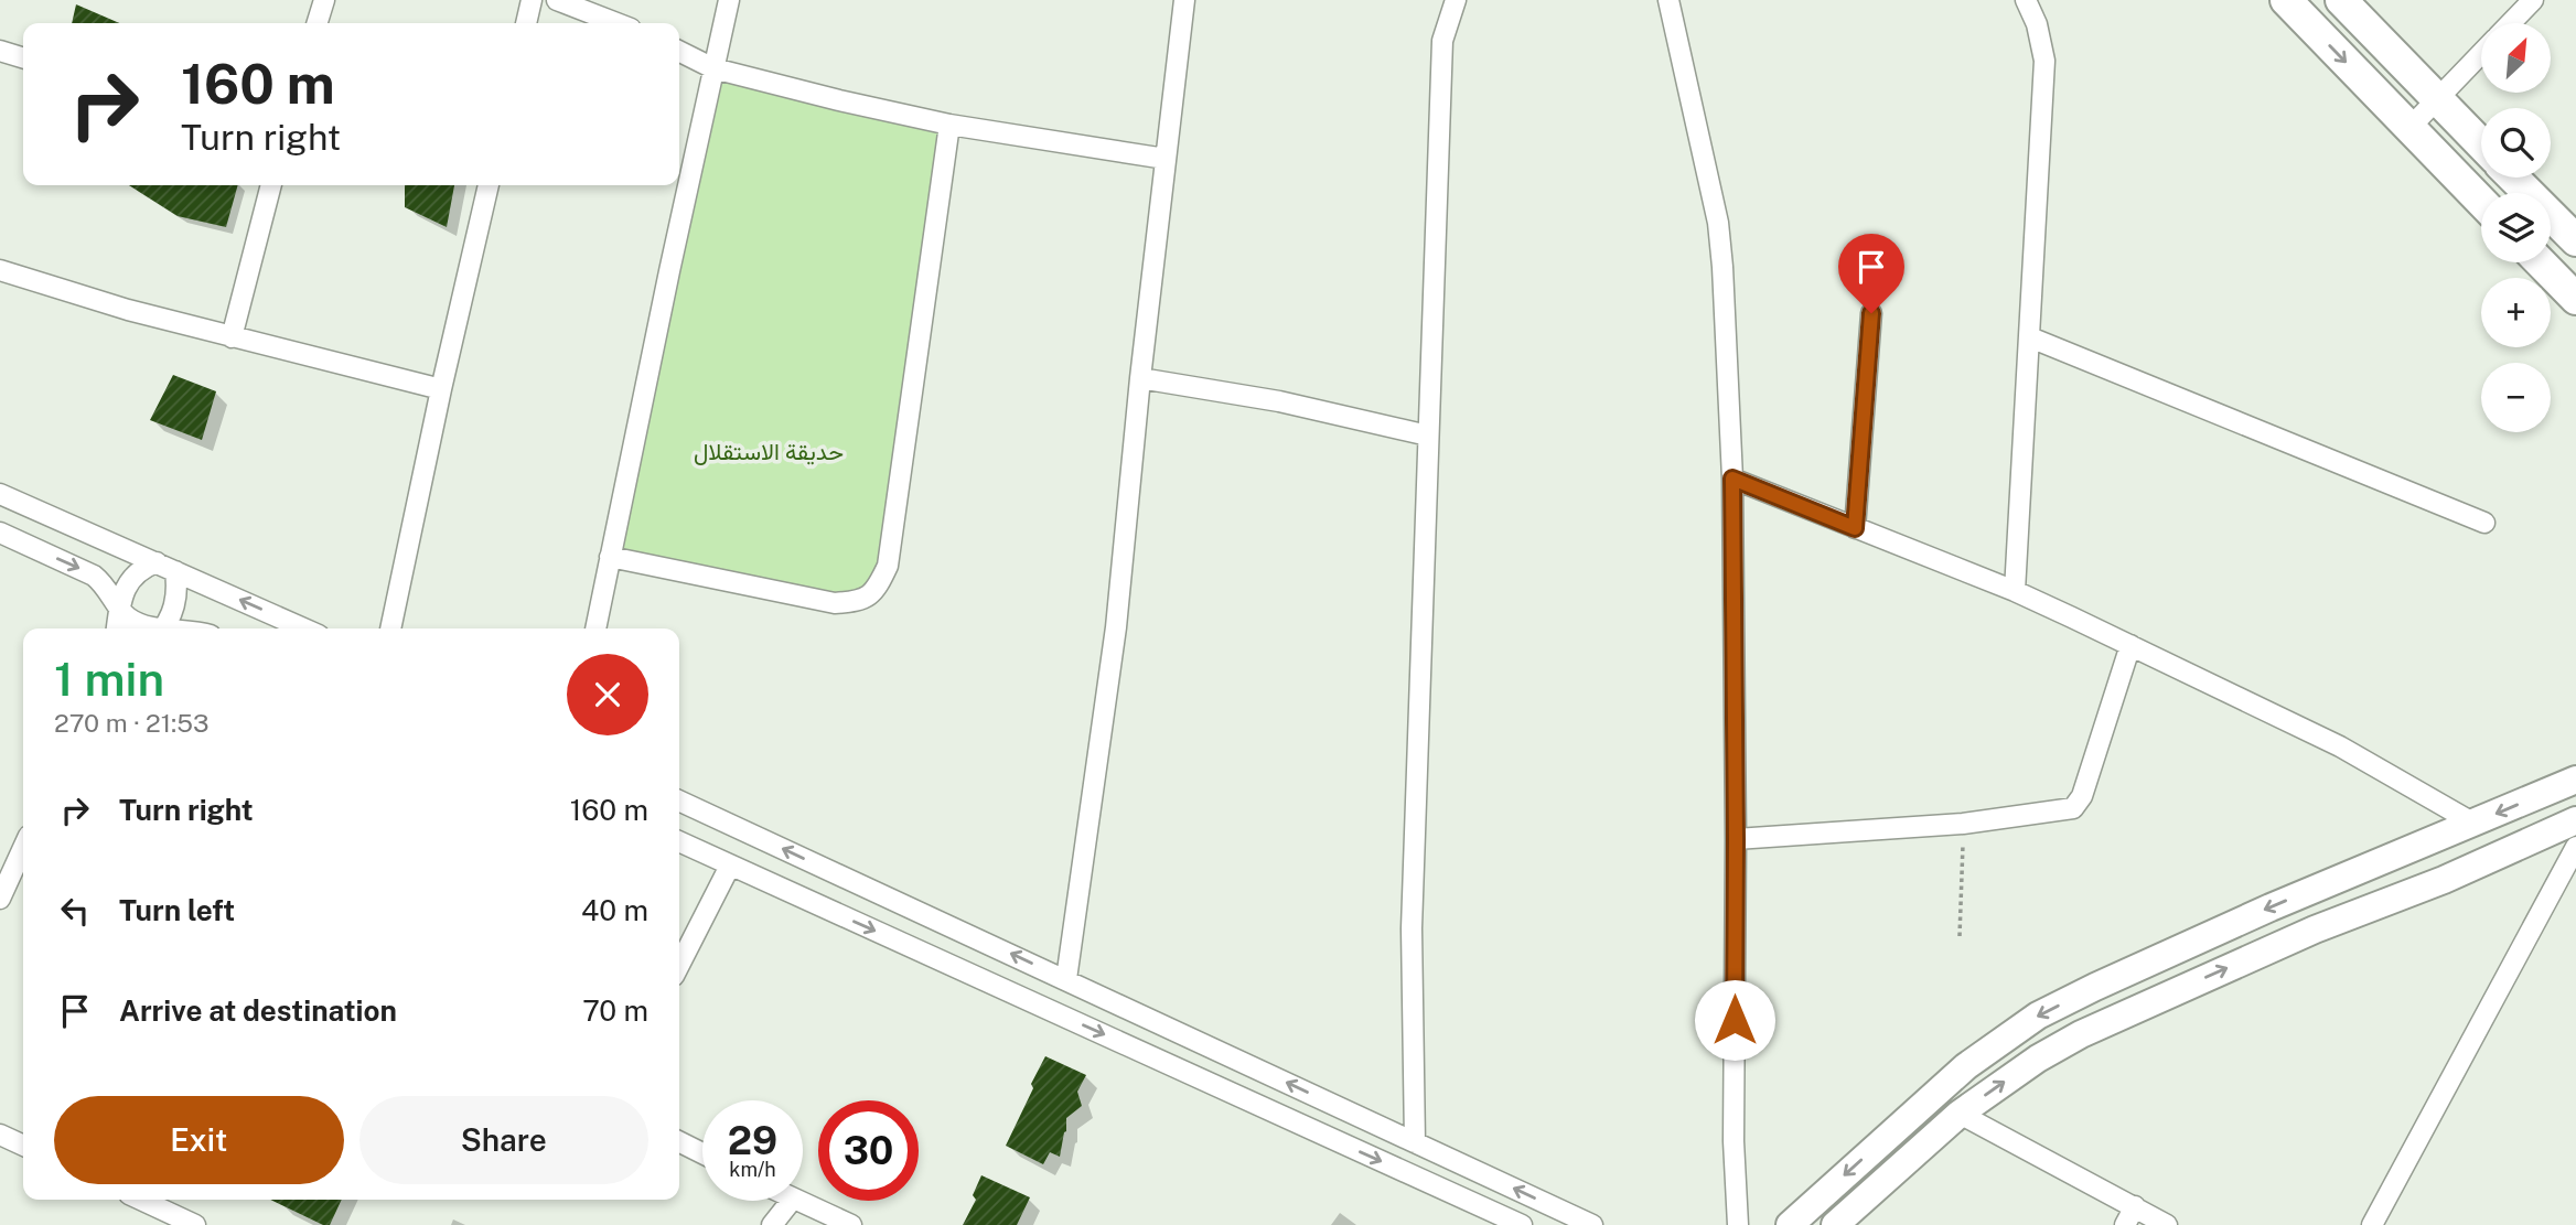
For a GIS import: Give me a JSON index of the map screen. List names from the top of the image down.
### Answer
{
  "parks": ["حديقة الاستقلال"],
  "north": "top right",
  "page": {
    "map_buttons": ["+", "−"],
    "turn": ["160 m", "Turn right"],
    "heading": ["1 min", "270 m · 21:53"],
    "list": [
      {
        "name": "Turn right",
        "value": "160 m"
      },
      {
        "name": "Turn left",
        "value": "40 m"
      },
      {
        "name": "Arrive at destination",
        "value": "70 m"
      }
    ],
    "buttons": ["Exit", "Share"],
    "speed": "29 km/h",
    "limit": "30"
  }
}
